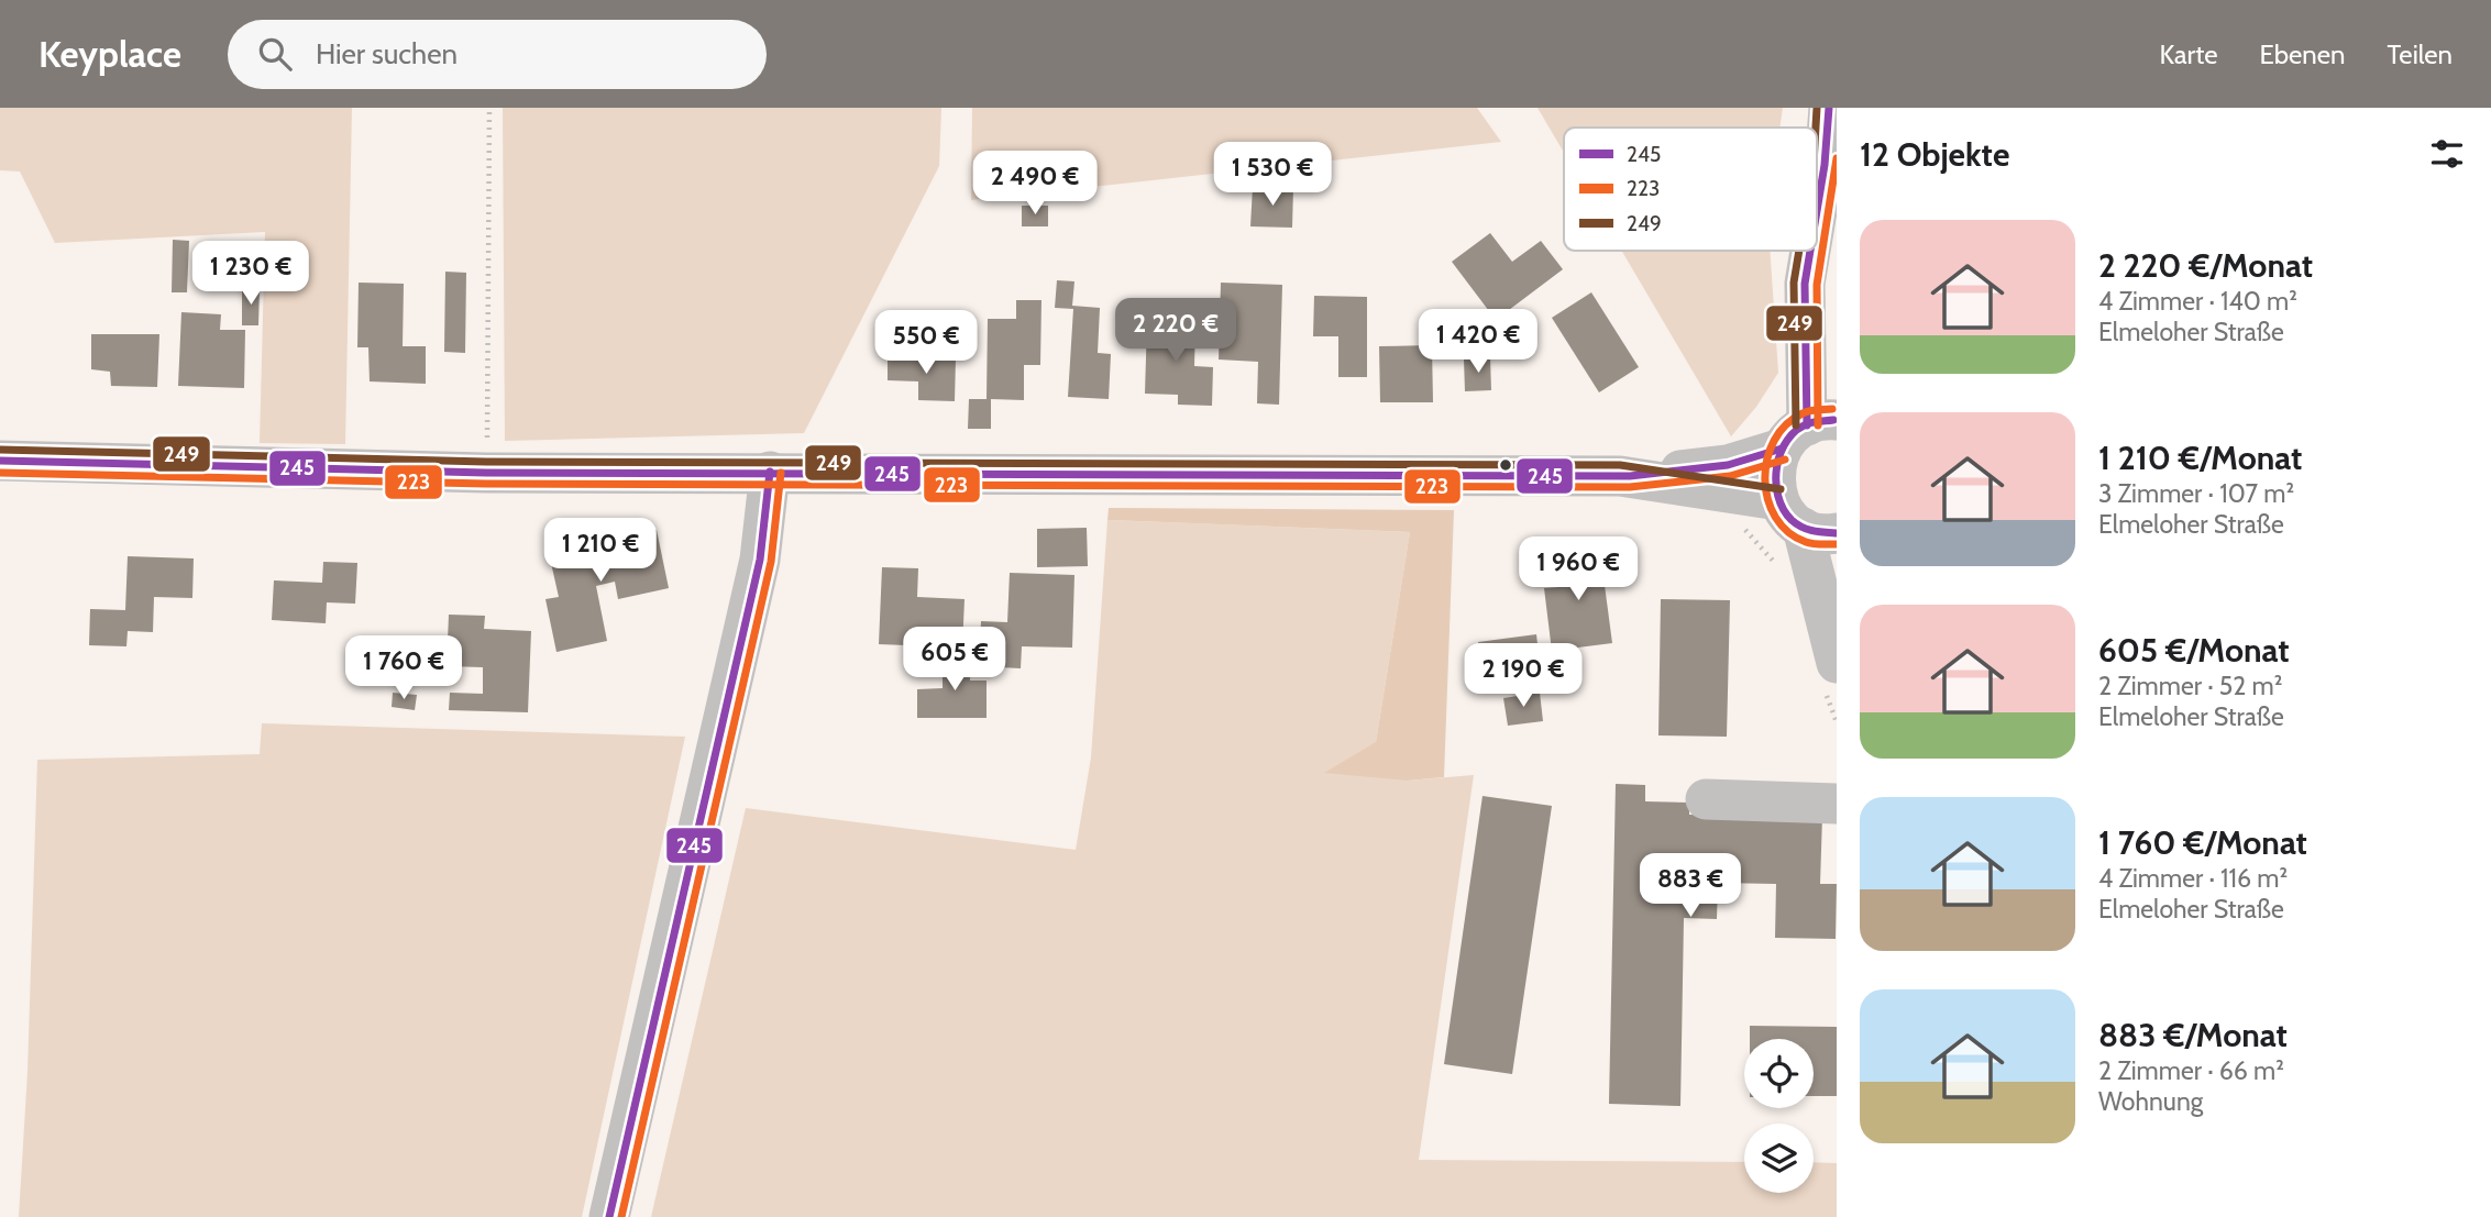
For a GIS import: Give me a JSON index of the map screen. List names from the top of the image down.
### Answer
{
  "lines": ["transit line 245", "transit line 249", "transit line 223"],
  "legend": ["245", "223", "249"],
  "page": {
    "header": "Keyplace",
    "search": "Hier suchen",
    "nav": ["Karte", "Ebenen", "Teilen"],
    "heading": "12 Objekte",
    "price": [
      "1 530 €",
      "2 490 €",
      "1 230 €",
      "2 220 €",
      "1 420 €",
      "550 €",
      "1 210 €",
      "1 960 €",
      "605 €",
      "1 760 €",
      "2 190 €",
      "883 €"
    ],
    "list": [
      {
        "name": "2 220 €/Monat",
        "note": "4 Zimmer · 140 m² · Elmeloher Straße"
      },
      {
        "name": "1 210 €/Monat",
        "note": "3 Zimmer · 107 m² · Elmeloher Straße"
      },
      {
        "name": "605 €/Monat",
        "note": "2 Zimmer · 52 m² · Elmeloher Straße"
      },
      {
        "name": "1 760 €/Monat",
        "note": "4 Zimmer · 116 m² · Elmeloher Straße"
      },
      {
        "name": "883 €/Monat",
        "note": "2 Zimmer · 66 m² · Wohnung"
      }
    ]
  }
}
